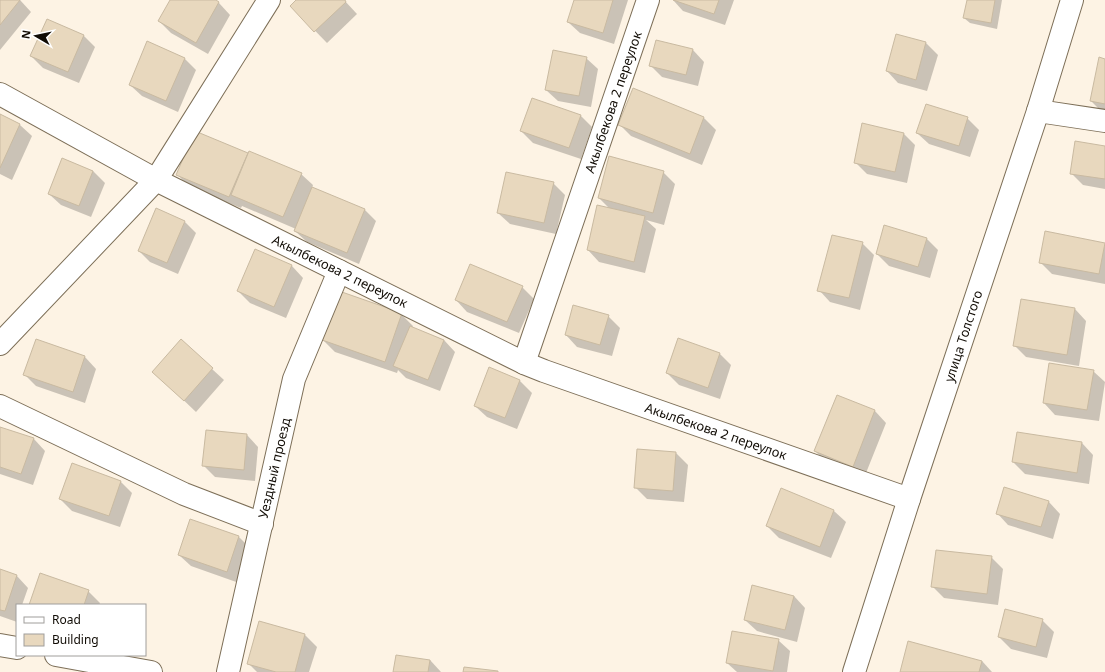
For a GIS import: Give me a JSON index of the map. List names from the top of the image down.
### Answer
{
  "streets": {
    "street": ["Акылбекова 2 переулок", "улица Толстого", "Уездный проезд"]
  },
  "crossings": [
    ["Акылбекова 2 переулок", "улица Толстого"],
    ["Акылбекова 2 переулок", "Уездный проезд"]
  ],
  "legend": ["Road", "Building"],
  "north": "left"
}
